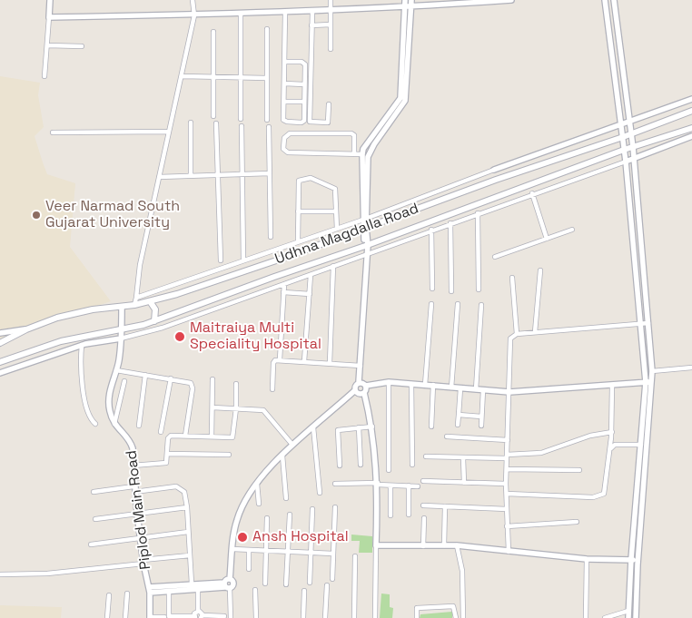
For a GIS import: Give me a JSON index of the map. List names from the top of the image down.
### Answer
{
  "streets": {
    "main road": ["Udhna Magdalla Road"],
    "street": ["Piplod Main Road"]
  },
  "crossings": [
    ["Udhna Magdalla Road", "Piplod Main Road"]
  ],
  "places": ["Veer Narmad South Gujarat University", "Maitraiya Multi Speciality Hospital", "Ansh Hospital"]
}
